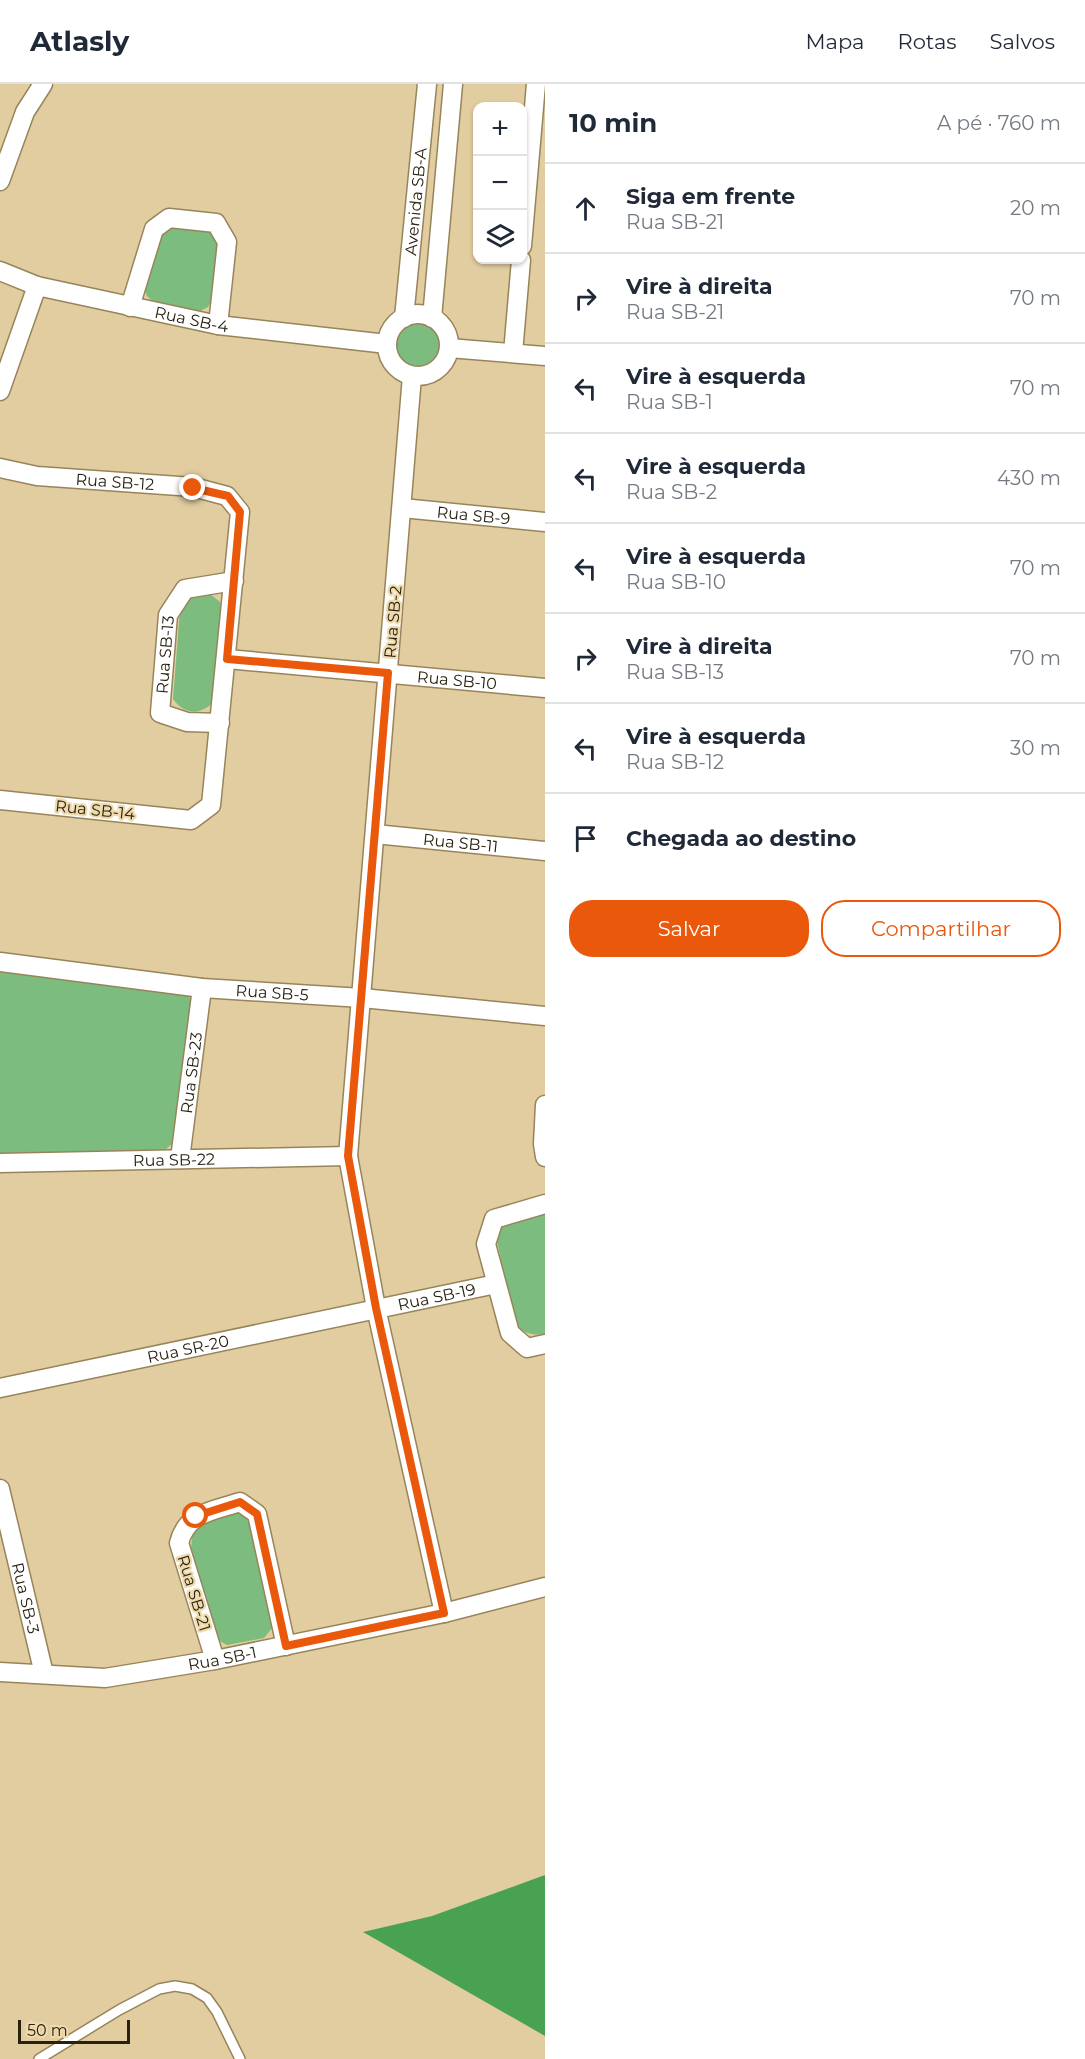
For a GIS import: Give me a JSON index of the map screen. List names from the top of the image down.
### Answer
{
  "streets": {
    "street": [
      "Avenida SB-A",
      "Rua SB-4",
      "Rua SB-12",
      "Rua SB-9",
      "Rua SB-2",
      "Rua SB-13",
      "Rua SB-10",
      "Rua SB-14",
      "Rua SB-11",
      "Rua SB-5",
      "Rua SB-23",
      "Rua SB-22",
      "Rua SB-19",
      "Rua SR-20",
      "Rua SB-21",
      "Rua SB-3",
      "Rua SB-1"
    ]
  },
  "crossings": [
    ["Avenida SB-A", "Rua SB-4"],
    ["Avenida SB-A", "Rua SB-2"],
    ["Rua SB-4", "Rua SB-2"],
    ["Rua SB-12", "Rua SB-13"],
    ["Rua SB-9", "Rua SB-2"],
    ["Rua SB-2", "Rua SB-10"],
    ["Rua SB-2", "Rua SB-11"],
    ["Rua SB-2", "Rua SB-5"],
    ["Rua SB-2", "Rua SB-22"],
    ["Rua SB-2", "Rua SB-19"],
    ["Rua SB-2", "Rua SR-20"],
    ["Rua SB-2", "Rua SB-1"],
    ["Rua SB-13", "Rua SB-14"],
    ["Rua SB-5", "Rua SB-23"],
    ["Rua SB-23", "Rua SB-22"],
    ["Rua SB-19", "Rua SR-20"],
    ["Rua SB-21", "Rua SB-1"],
    ["Rua SB-3", "Rua SB-1"]
  ],
  "scale_bar": "50 m",
  "page": {
    "header": "Atlasly",
    "nav": ["Mapa", "Rotas", "Salvos"],
    "heading": ["10 min", "A pé · 760 m"],
    "map_buttons": ["+", "−"],
    "list": [
      ["Siga em frente", "Rua SB-21", "20 m"],
      ["Vire à direita", "Rua SB-21", "70 m"],
      ["Vire à esquerda", "Rua SB-1", "70 m"],
      ["Vire à esquerda", "Rua SB-2", "430 m"],
      ["Vire à esquerda", "Rua SB-10", "70 m"],
      ["Vire à direita", "Rua SB-13", "70 m"],
      ["Vire à esquerda", "Rua SB-12", "30 m"],
      "Chegada ao destino"
    ],
    "buttons": ["Salvar", "Compartilhar"],
    "scale": "50 m"
  }
}
